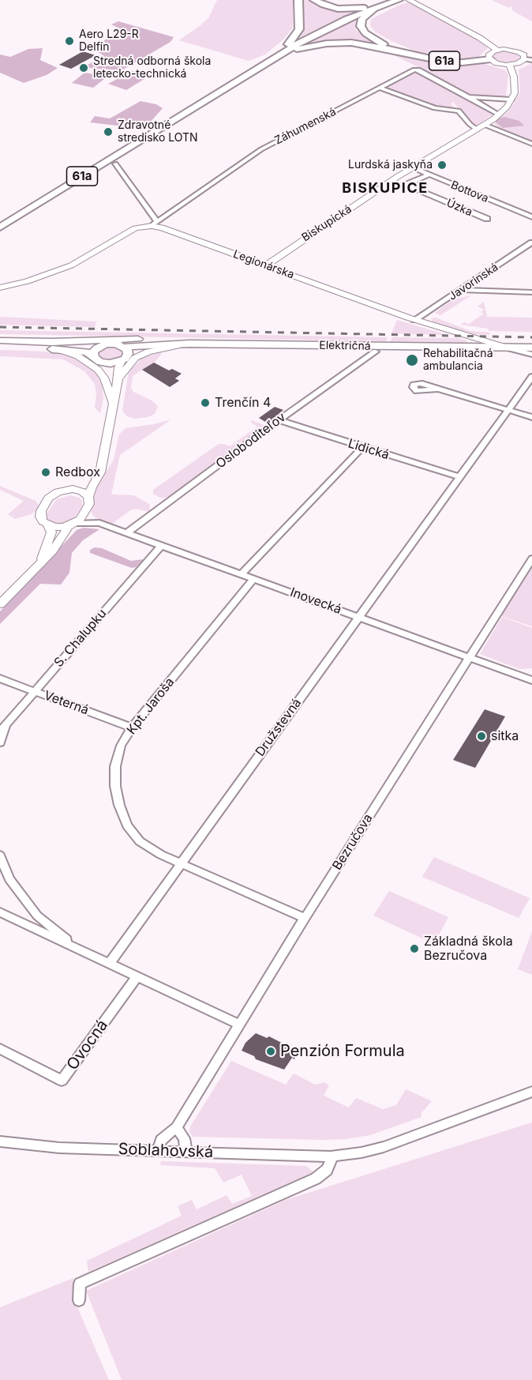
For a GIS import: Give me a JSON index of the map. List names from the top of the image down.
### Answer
{
  "streets": {
    "main road": ["61a", "Električná"],
    "street": [
      "Záhumenská",
      "Bottova",
      "Úzka",
      "Biskupická",
      "Legionárska",
      "Javorinská",
      "Osloboditeľov",
      "Lidická",
      "Inovecká",
      "S. Chalupku",
      "Veterná",
      "Kpt. Jaroša",
      "Družstevná",
      "Bezručova",
      "Ovocná",
      "Soblahovská"
    ]
  },
  "crossings": [
    ["Záhumenská", "Biskupická"],
    ["Záhumenská", "Legionárska"],
    ["Biskupická", "Legionárska"],
    ["Legionárska", "Javorinská"],
    ["Legionárska", "Električná"],
    ["Osloboditeľov", "Lidická"],
    ["Osloboditeľov", "Inovecká"],
    ["Lidická", "Družstevná"],
    ["Inovecká", "S. Chalupku"],
    ["Inovecká", "Kpt. Jaroša"],
    ["Inovecká", "Družstevná"],
    ["Inovecká", "Bezručova"],
    ["S. Chalupku", "Veterná"],
    ["Veterná", "Kpt. Jaroša"],
    ["Kpt. Jaroša", "Družstevná"],
    ["Kpt. Jaroša", "Bezručova"],
    ["Bezručova", "Soblahovská"]
  ],
  "districts": ["BISKUPICE"],
  "places": [
    "Aero L29-R Delfín",
    "Stredná odborná škola letecko-technická",
    "Zdravotné stredisko LOTN",
    "Lurdská jaskyňa",
    "Rehabilitačná ambulancia",
    "Trenčín 4",
    "Redbox",
    "sitka",
    "Základná škola Bezručova",
    "Penzión Formula"
  ]
}
